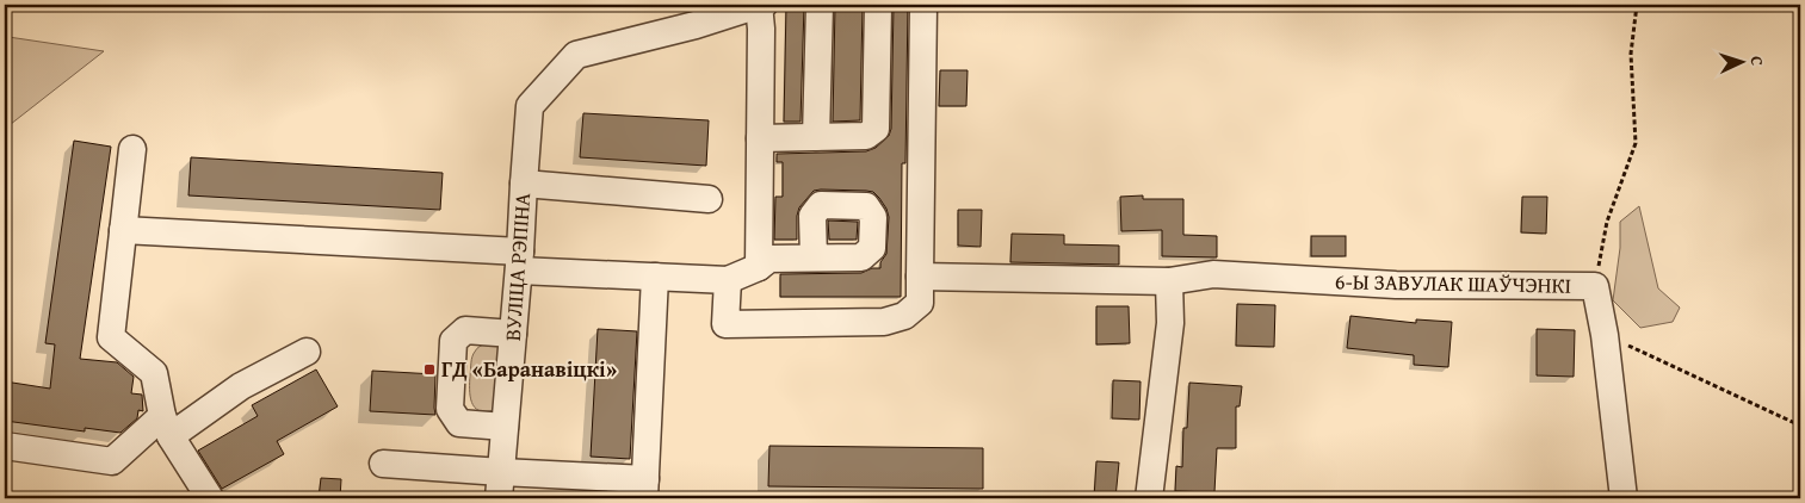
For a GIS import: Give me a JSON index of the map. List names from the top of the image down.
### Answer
{
  "streets": {
    "street": ["ВУЛІЦА РЭПІНА", "6-Ы ЗАВУЛАК ШАЎЧЭНКІ"]
  },
  "places": {
    "transit": ["ГД «Баранавіцкі»"]
  },
  "north": "right"
}
